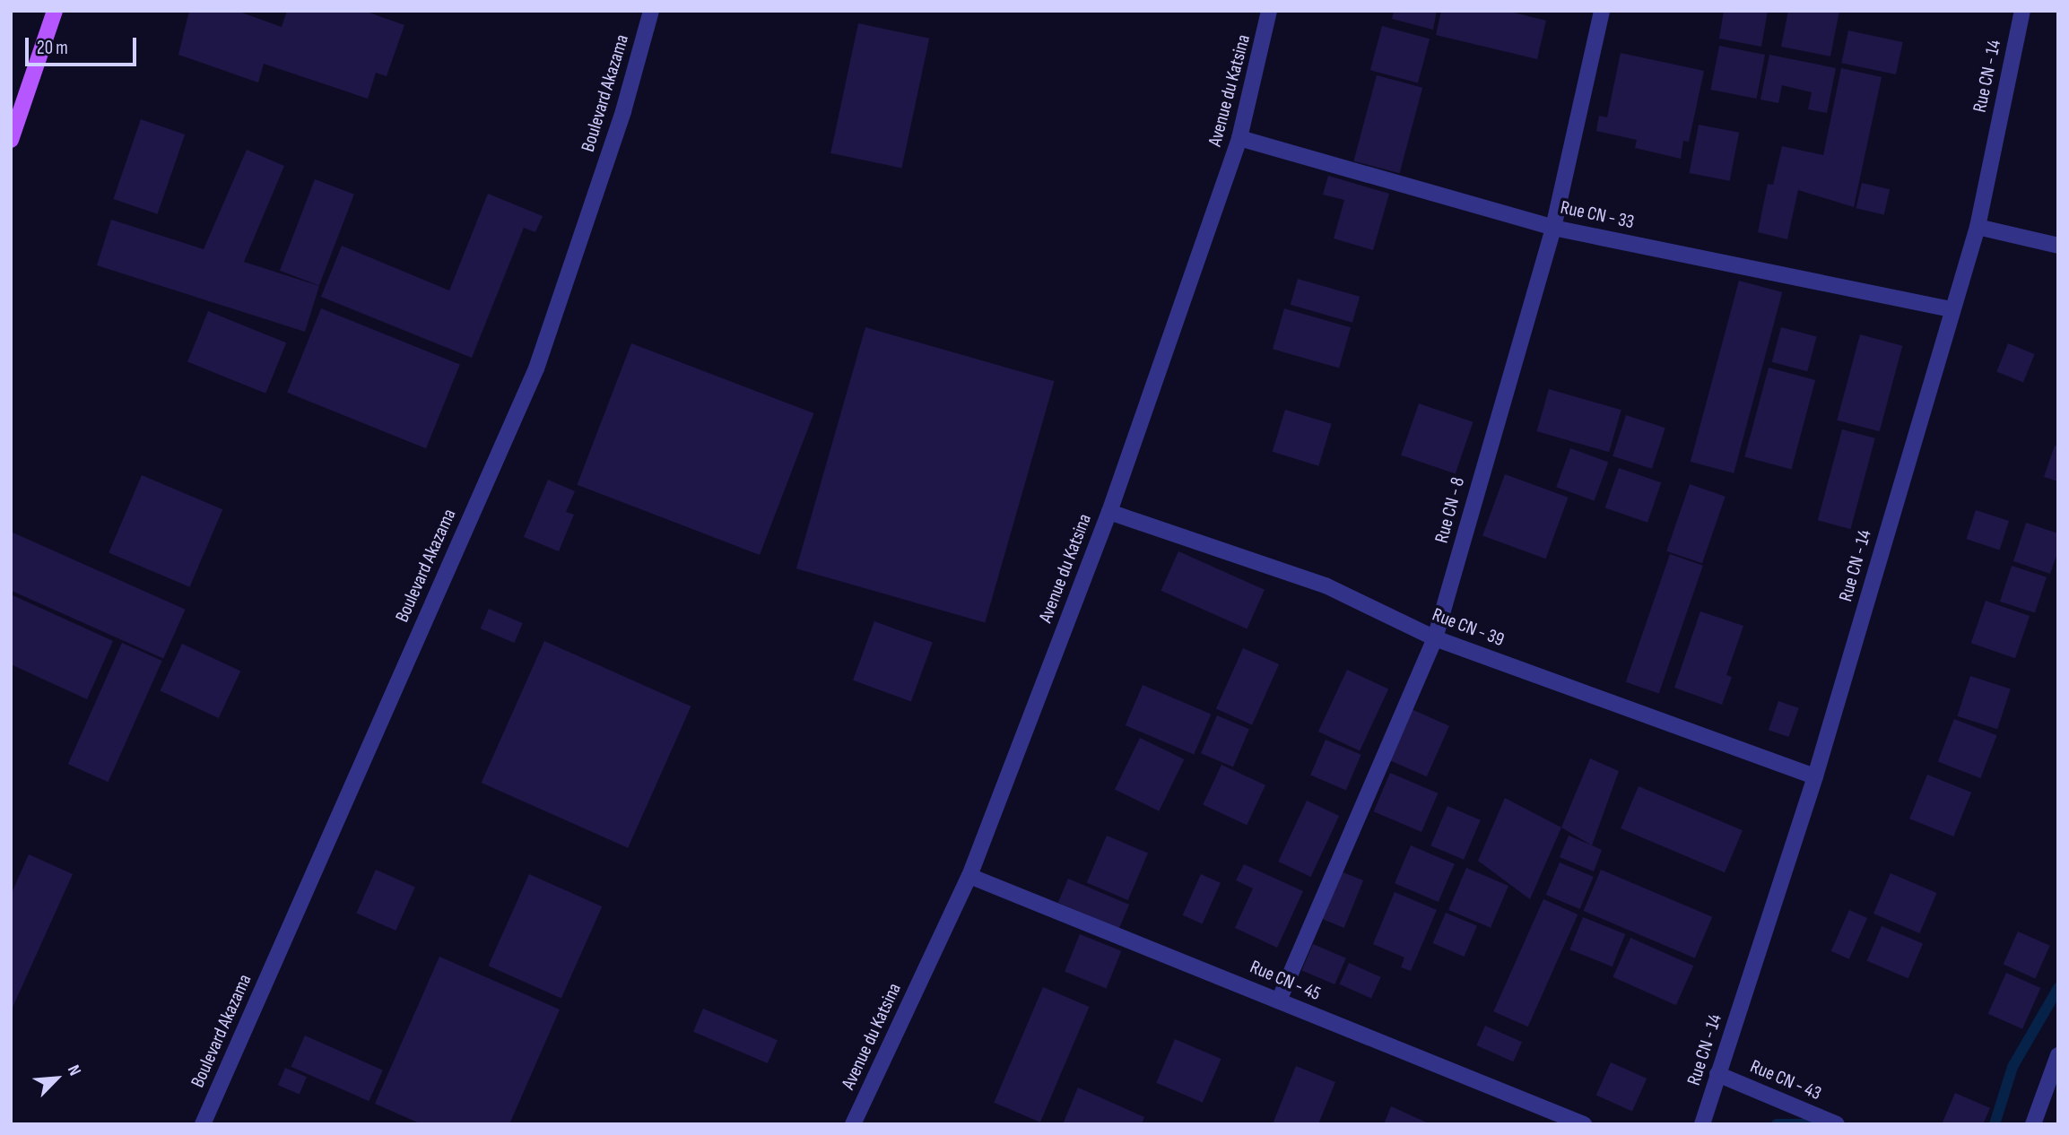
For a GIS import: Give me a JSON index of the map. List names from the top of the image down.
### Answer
{
  "streets": {
    "street": [
      "Rue CN - 14",
      "Avenue du Katsina",
      "Boulevard Akazama",
      "Rue CN - 33",
      "Rue CN - 8",
      "Rue CN - 39",
      "Rue CN - 45",
      "Rue CN - 43"
    ]
  },
  "crossings": [
    ["Rue CN - 14", "Rue CN - 33"],
    ["Rue CN - 14", "Rue CN - 39"],
    ["Rue CN - 14", "Rue CN - 43"],
    ["Avenue du Katsina", "Rue CN - 33"],
    ["Avenue du Katsina", "Rue CN - 39"],
    ["Avenue du Katsina", "Rue CN - 45"],
    ["Rue CN - 33", "Rue CN - 8"],
    ["Rue CN - 8", "Rue CN - 39"],
    ["Rue CN - 8", "Rue CN - 45"]
  ],
  "scale_bar": "20 m",
  "north": "top right"
}
